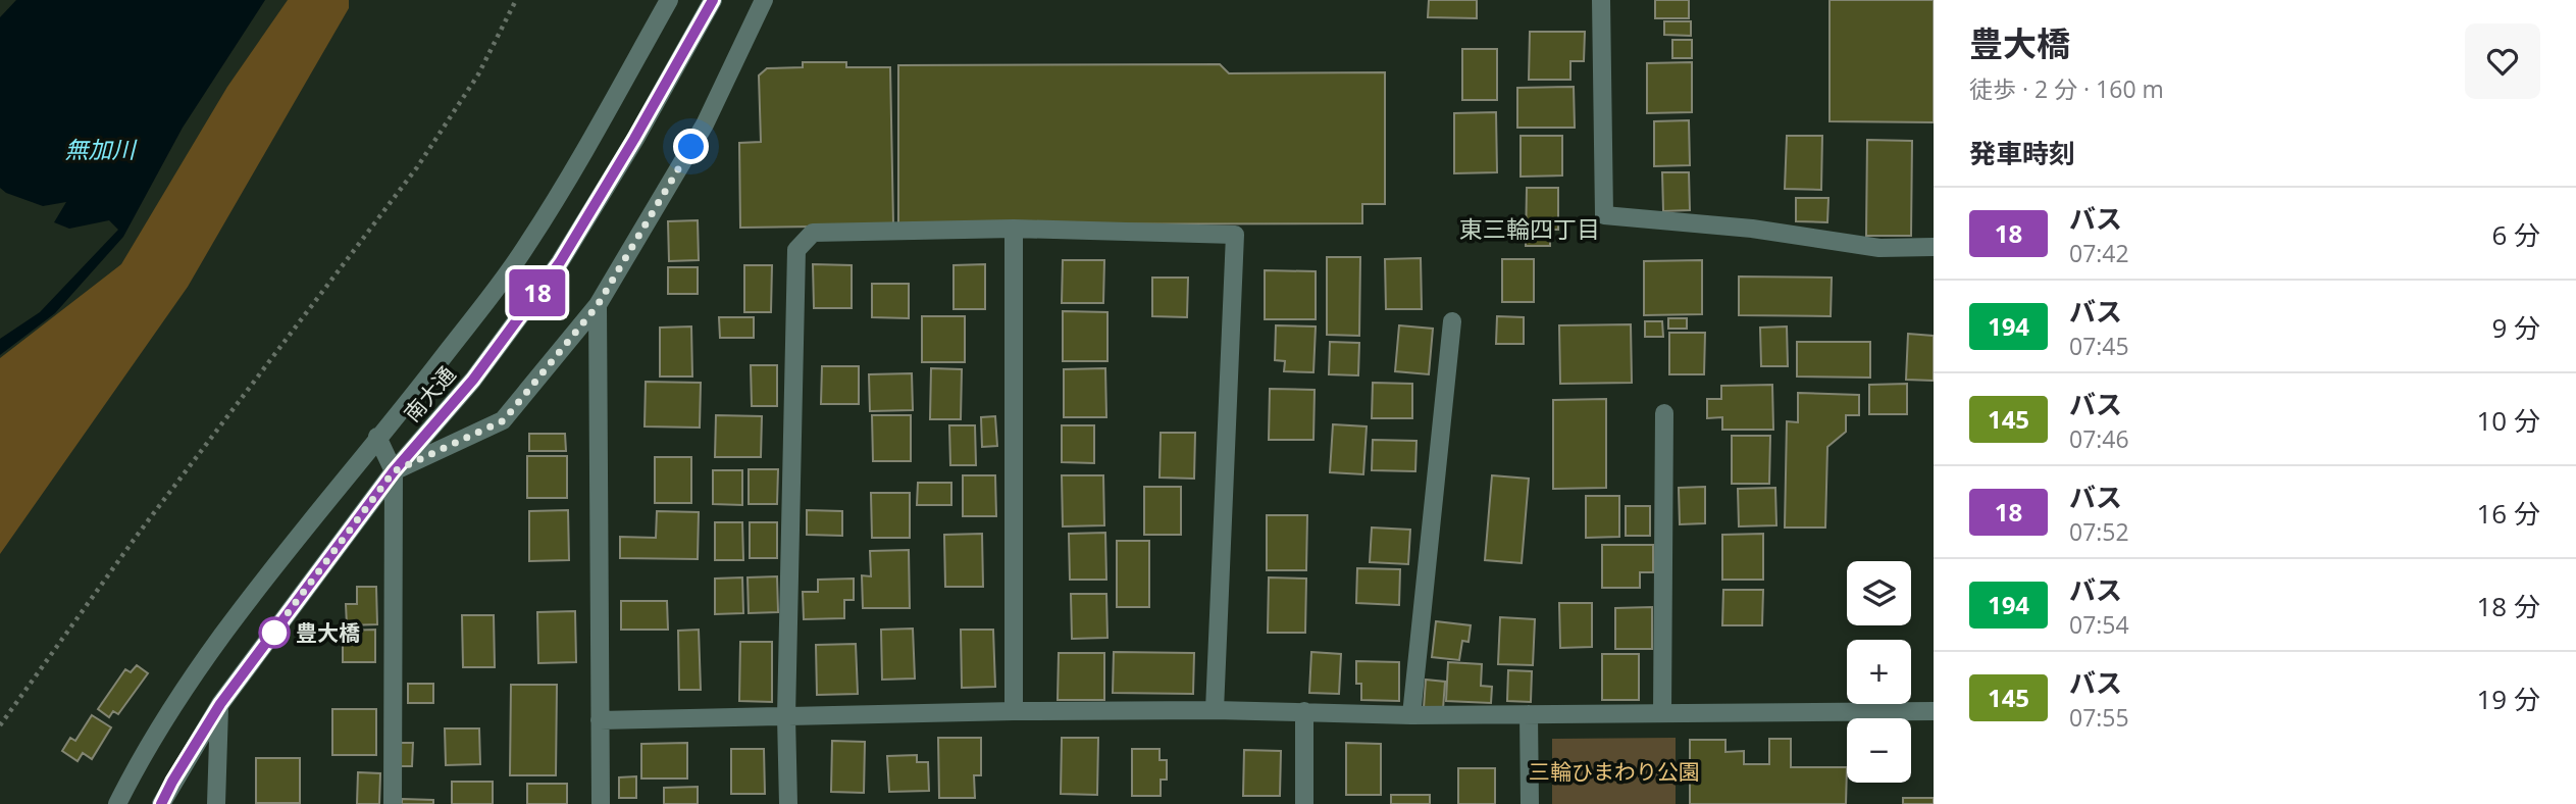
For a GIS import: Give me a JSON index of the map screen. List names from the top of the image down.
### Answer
{
  "streets": {
    "street": ["南大通"]
  },
  "districts": ["東三輪四丁目"],
  "water": ["無加川"],
  "parks": ["三輪ひまわり公園"],
  "places": ["豊大橋"],
  "lines": ["bus line 18"],
  "page": {
    "on_map": "18",
    "heading": [
      ["豊大橋", "徒歩 · 2 分 · 160 m"],
      "発車時刻"
    ],
    "list": [
      {
        "mark": "18",
        "name": "バス",
        "note": "07:42",
        "value": "6 分"
      },
      {
        "mark": "194",
        "name": "バス",
        "note": "07:45",
        "value": "9 分"
      },
      {
        "mark": "145",
        "name": "バス",
        "note": "07:46",
        "value": "10 分"
      },
      {
        "mark": "18",
        "name": "バス",
        "note": "07:52",
        "value": "16 分"
      },
      {
        "mark": "194",
        "name": "バス",
        "note": "07:54",
        "value": "18 分"
      },
      {
        "mark": "145",
        "name": "バス",
        "note": "07:55",
        "value": "19 分"
      }
    ],
    "map_buttons": ["+", "−"]
  }
}
